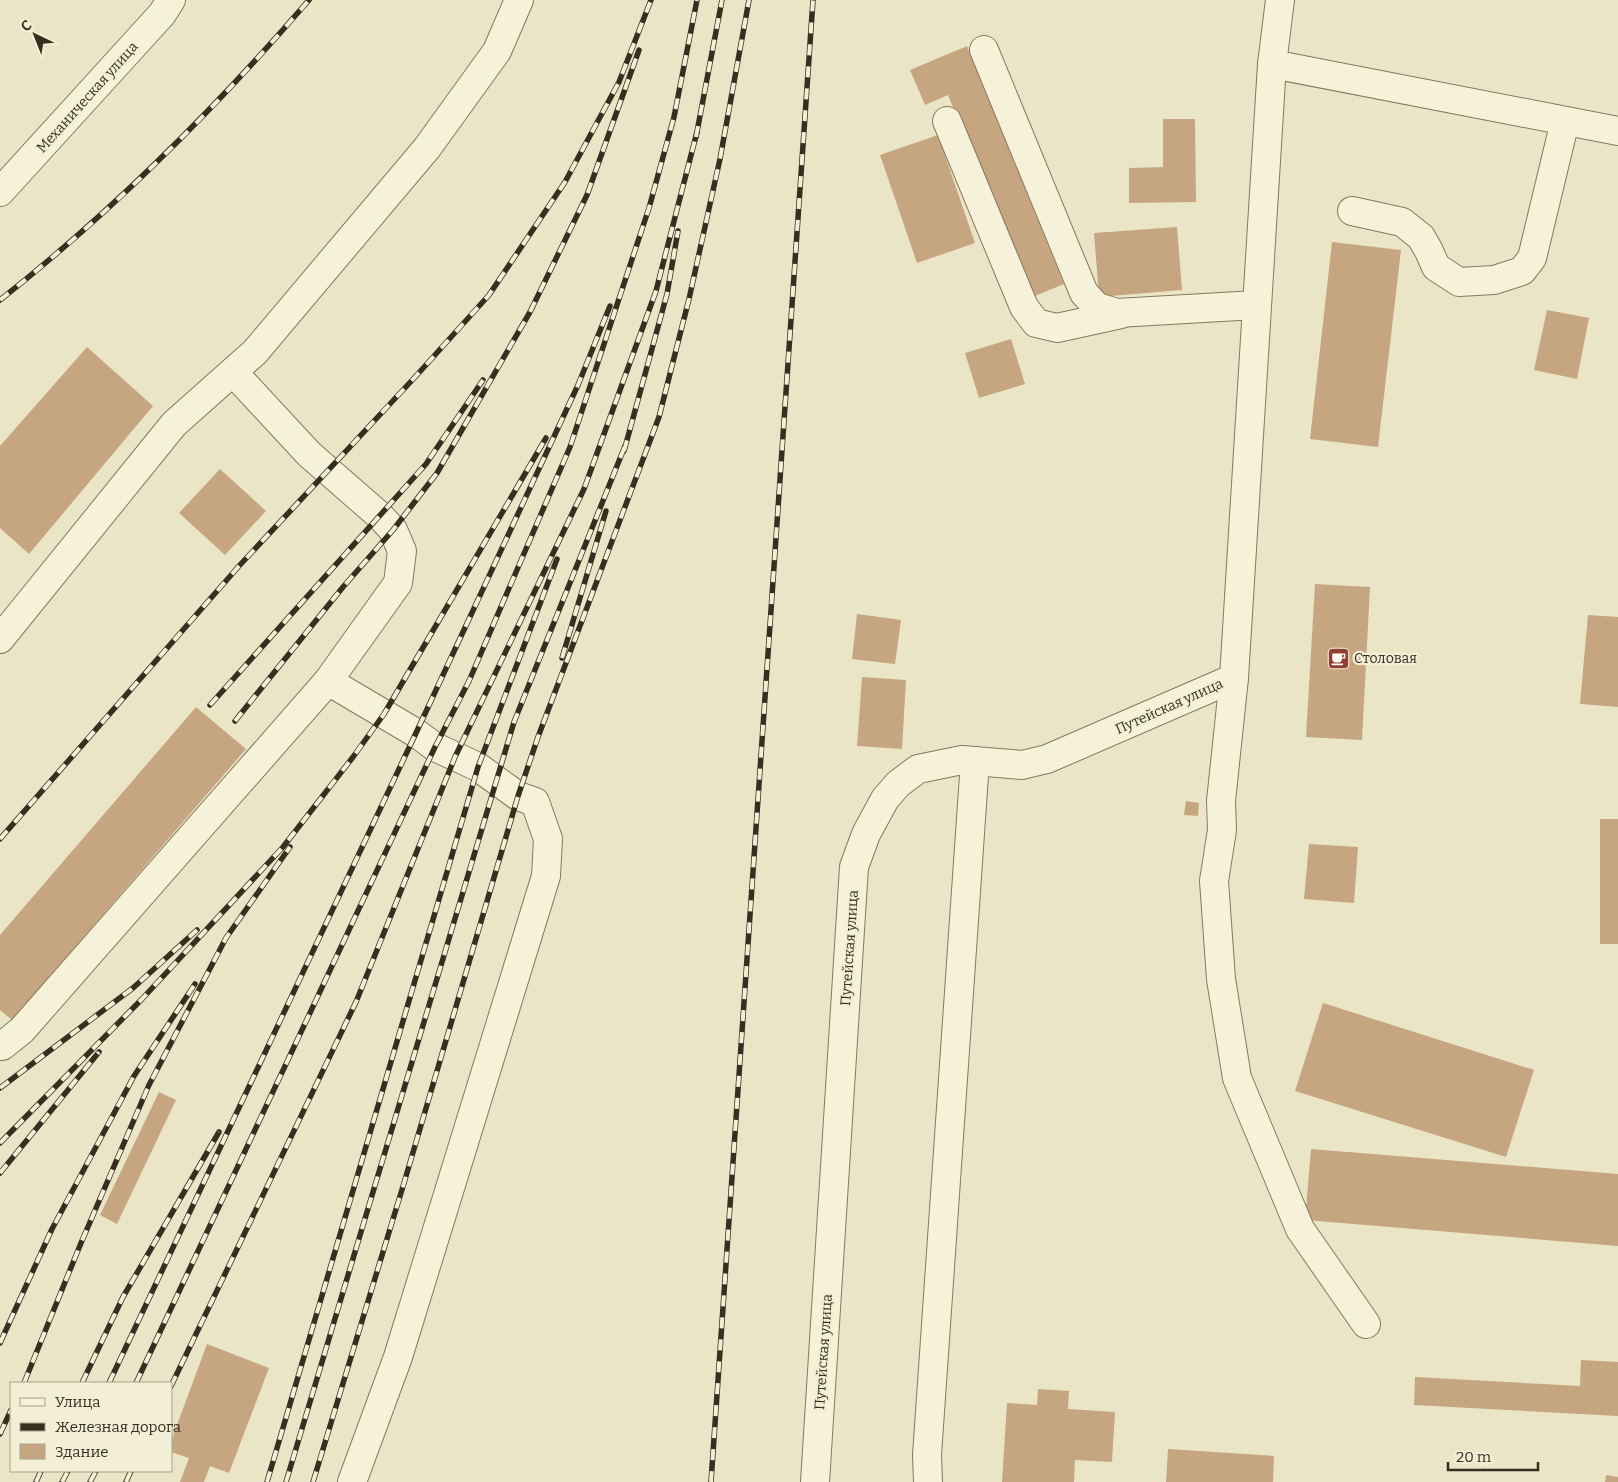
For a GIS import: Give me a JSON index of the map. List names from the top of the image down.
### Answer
{
  "streets": {
    "street": ["Механическая улица", "Путейская улица"]
  },
  "places": {
    "cafe": ["Столовая"]
  },
  "legend": ["Улица", "Железная дорога", "Здание"],
  "scale_bar": "20 m",
  "north": "top left"
}
